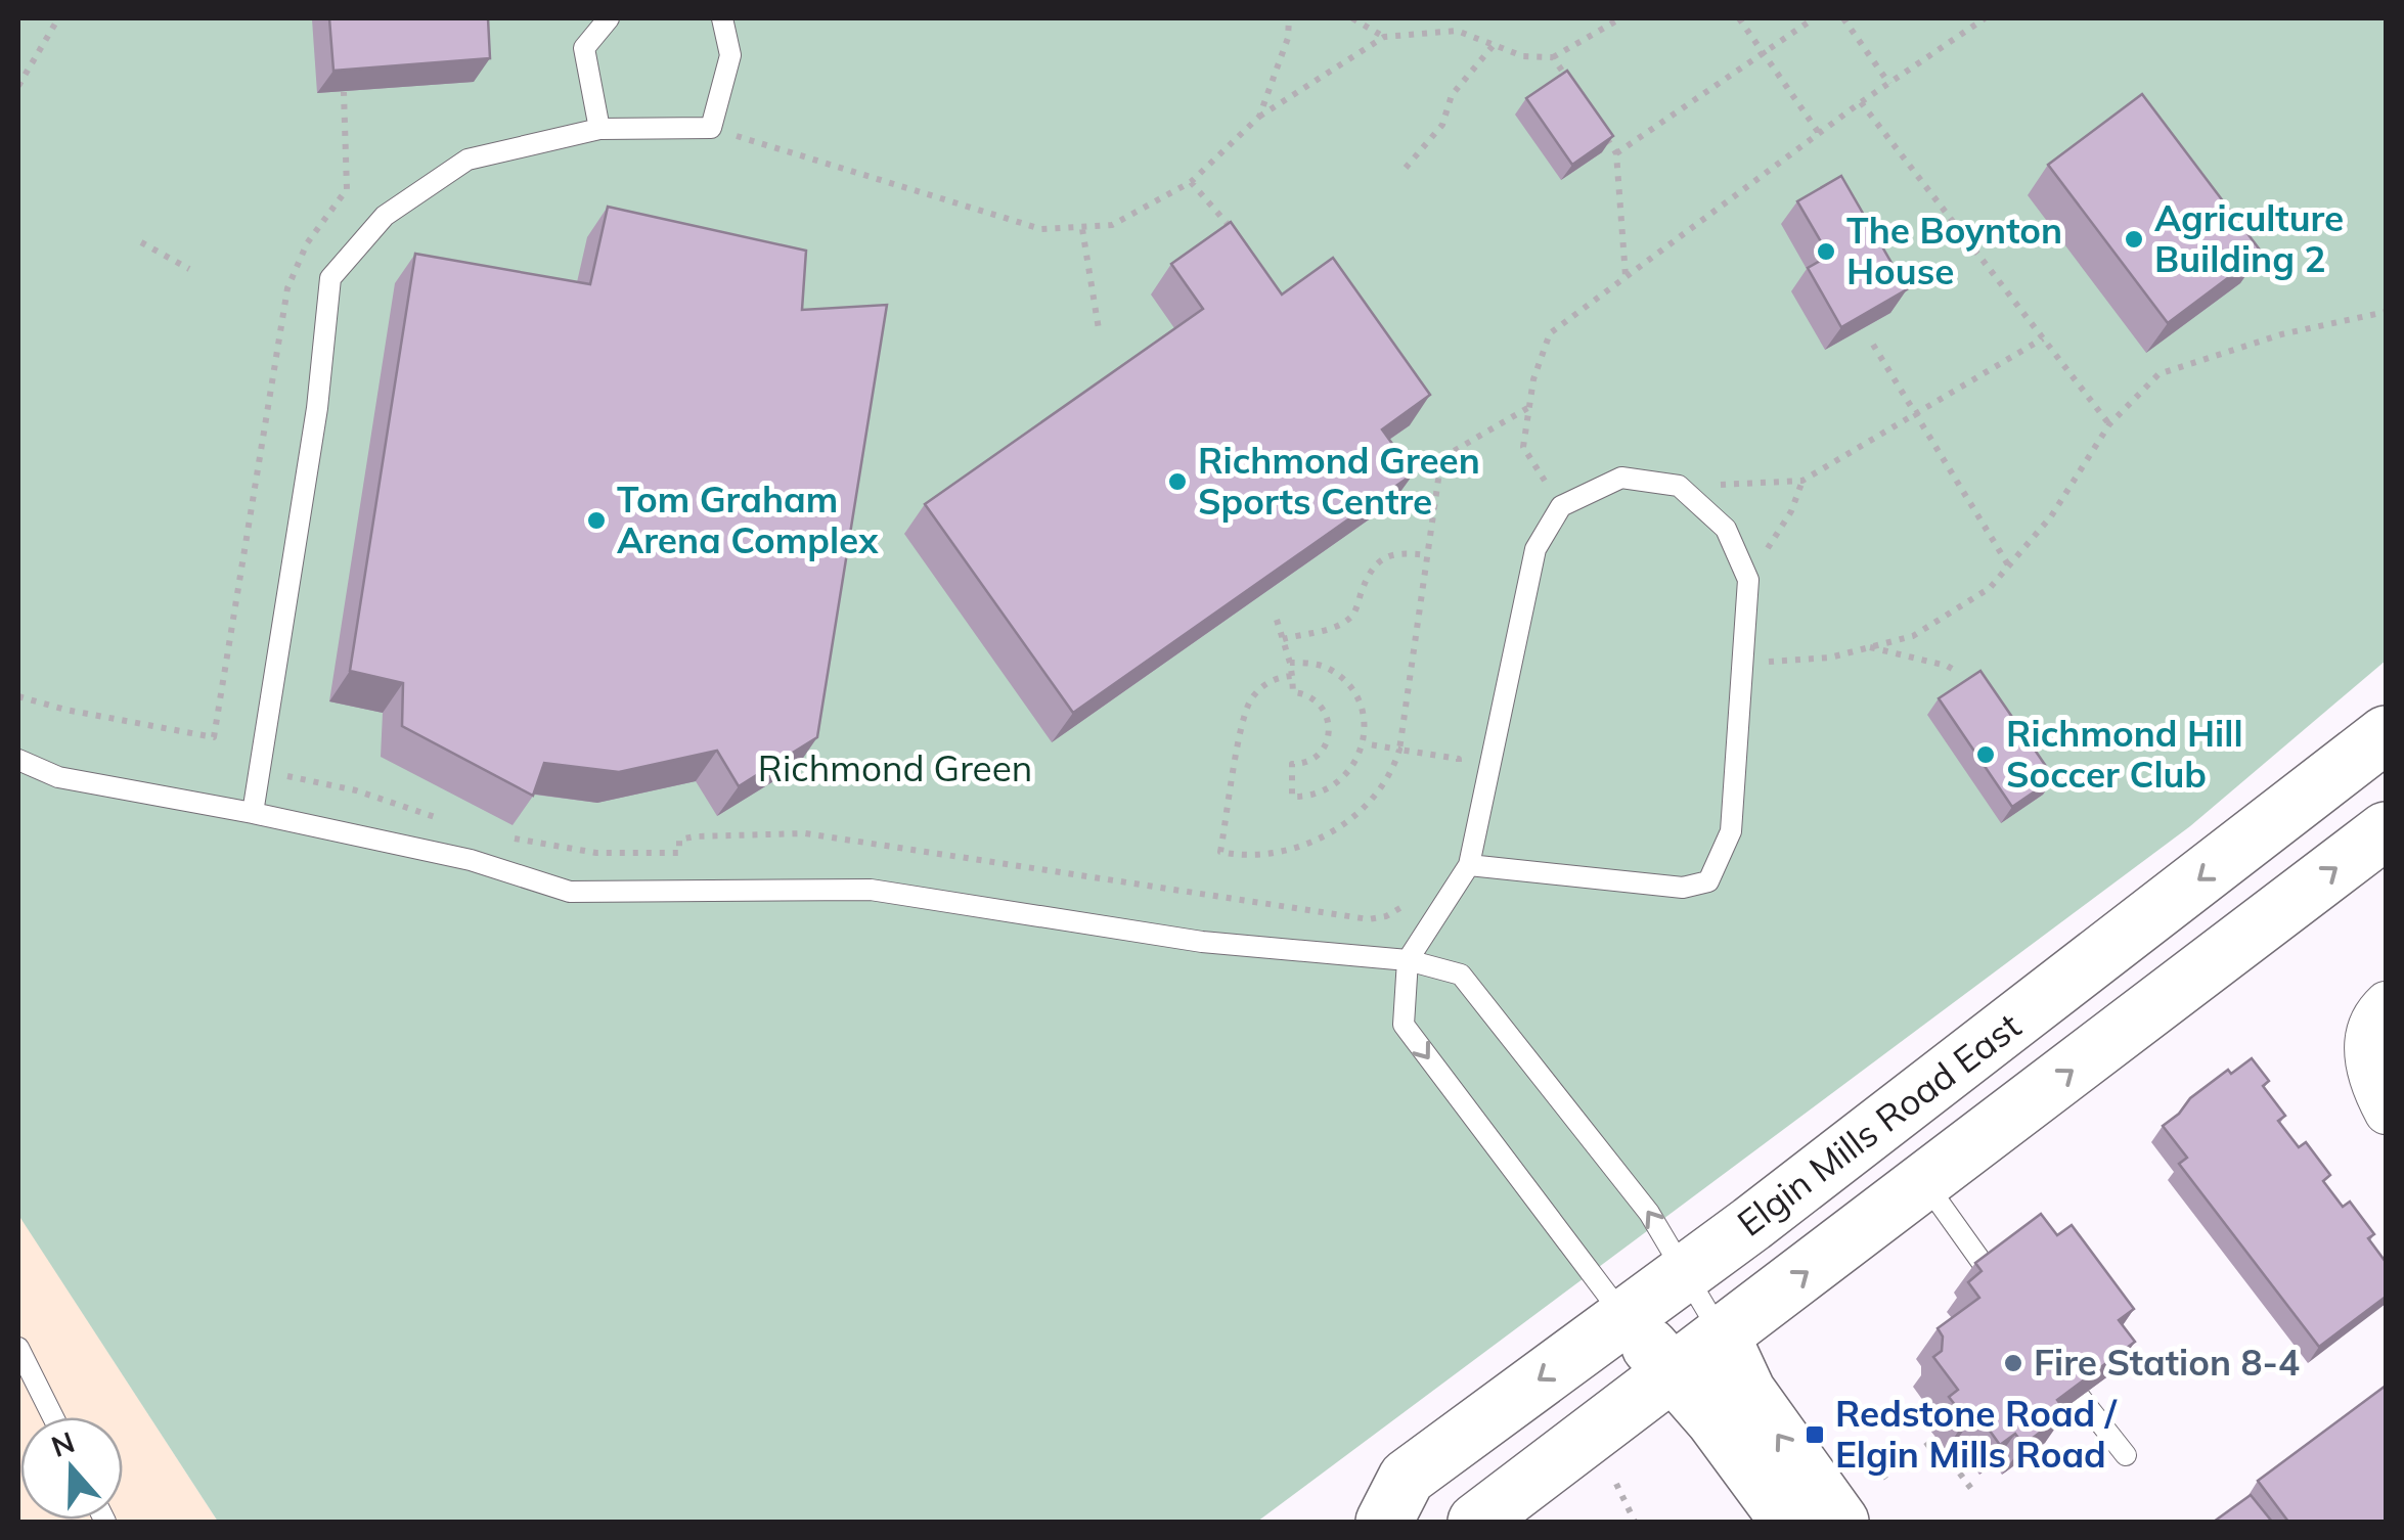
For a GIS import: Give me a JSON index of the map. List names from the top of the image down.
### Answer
{
  "streets": {
    "main road": ["Elgin Mills Road East"]
  },
  "parks": ["Richmond Green"],
  "places": {
    "other": [
      "Agriculture Building 2",
      "The Boynton House",
      "Richmond Green Sports Centre",
      "Tom Graham Arena Complex",
      "Richmond Hill Soccer Club",
      "Fire Station 8-4"
    ],
    "transit": ["Redstone Road / Elgin Mills Road"]
  },
  "north": "top"
}
